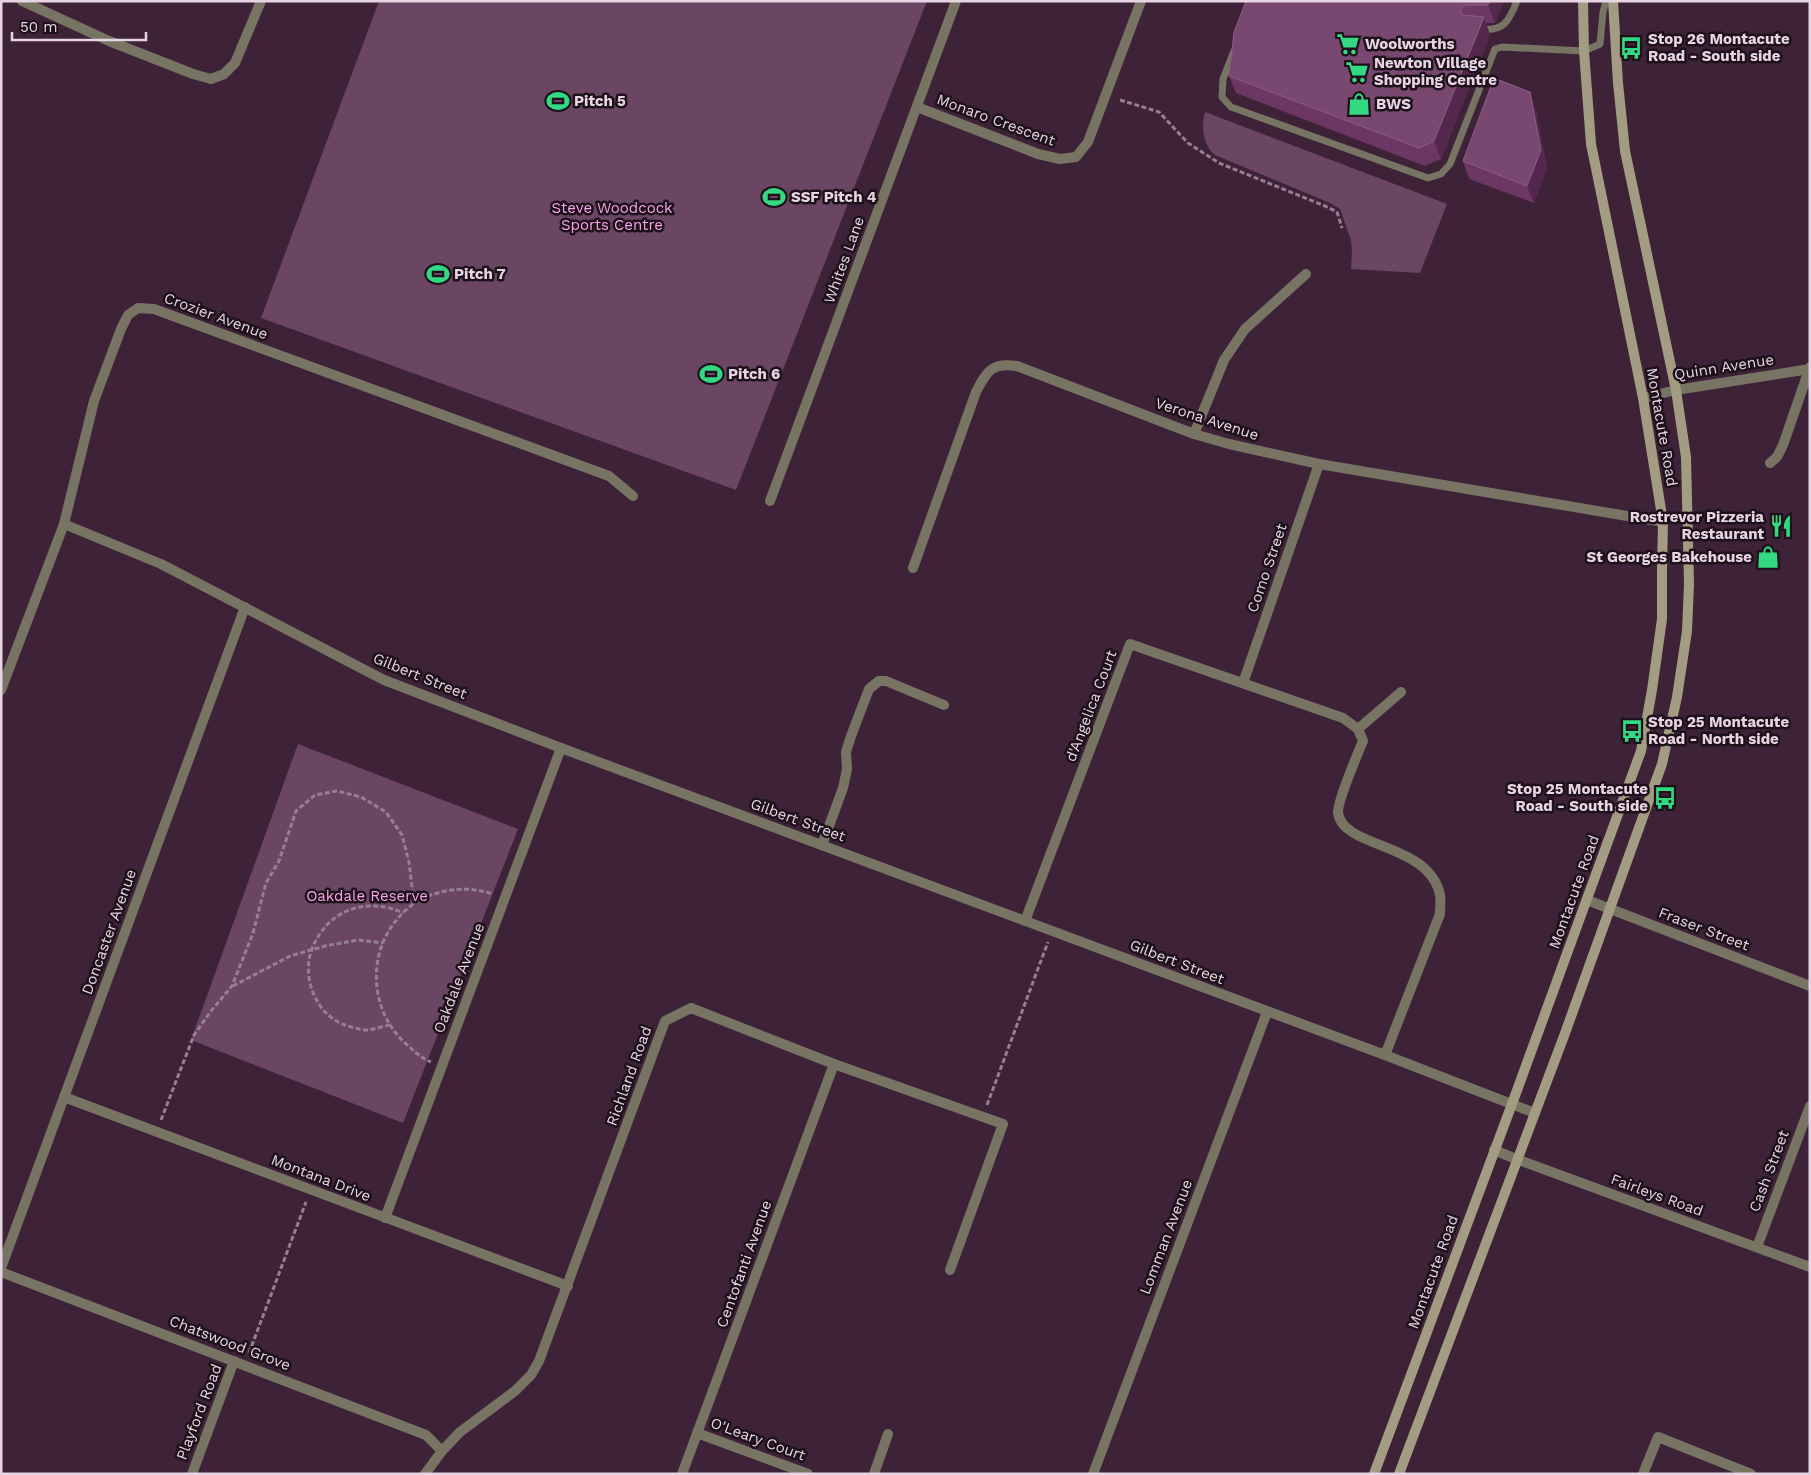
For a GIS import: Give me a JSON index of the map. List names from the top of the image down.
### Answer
{
  "streets": {
    "main road": ["Montacute Road"],
    "street": [
      "Monaro Crescent",
      "Whites Lane",
      "Crozier Avenue",
      "Quinn Avenue",
      "Verona Avenue",
      "Como Street",
      "Gilbert Street",
      "d'Angelica Court",
      "Fraser Street",
      "Doncaster Avenue",
      "Oakdale Avenue",
      "Richland Road",
      "Cash Street",
      "Montana Drive",
      "Fairleys Road",
      "Lomman Avenue",
      "Centofanti Avenue",
      "Chatswood Grove",
      "Playford Road",
      "O'Leary Court"
    ]
  },
  "crossings": [
    ["Monaro Crescent", "Whites Lane"],
    ["Crozier Avenue", "Gilbert Street"],
    ["Quinn Avenue", "Montacute Road"],
    ["Verona Avenue", "Montacute Road"],
    ["Verona Avenue", "Como Street"],
    ["Montacute Road", "Gilbert Street"],
    ["Montacute Road", "Fraser Street"],
    ["Montacute Road", "Fairleys Road"],
    ["Como Street", "d'Angelica Court"],
    ["Gilbert Street", "d'Angelica Court"],
    ["Gilbert Street", "Doncaster Avenue"],
    ["Gilbert Street", "Oakdale Avenue"],
    ["Gilbert Street", "Lomman Avenue"],
    ["Doncaster Avenue", "Montana Drive"],
    ["Oakdale Avenue", "Montana Drive"],
    ["Richland Road", "Montana Drive"],
    ["Richland Road", "Centofanti Avenue"],
    ["Richland Road", "Chatswood Grove"],
    ["Cash Street", "Fairleys Road"],
    ["Centofanti Avenue", "O'Leary Court"],
    ["Chatswood Grove", "Playford Road"]
  ],
  "parks": ["Steve Woodcock Sports Centre", "Oakdale Reserve"],
  "places": {
    "supermarket": ["Woolworths", "Newton Village Shopping Centre"],
    "bus stop": ["Stop 26 Montacute Road - South side", "Stop 25 Montacute Road - North side", "Stop 25 Montacute Road - South side"],
    "sports": [
      "Pitch 5",
      "SSF Pitch 4",
      "Pitch 7",
      "Pitch 6"
    ],
    "shop": ["BWS", "St Georges Bakehouse"],
    "restaurant": ["Rostrevor Pizzeria Restaurant"]
  },
  "scale_bar": "50 m"
}
